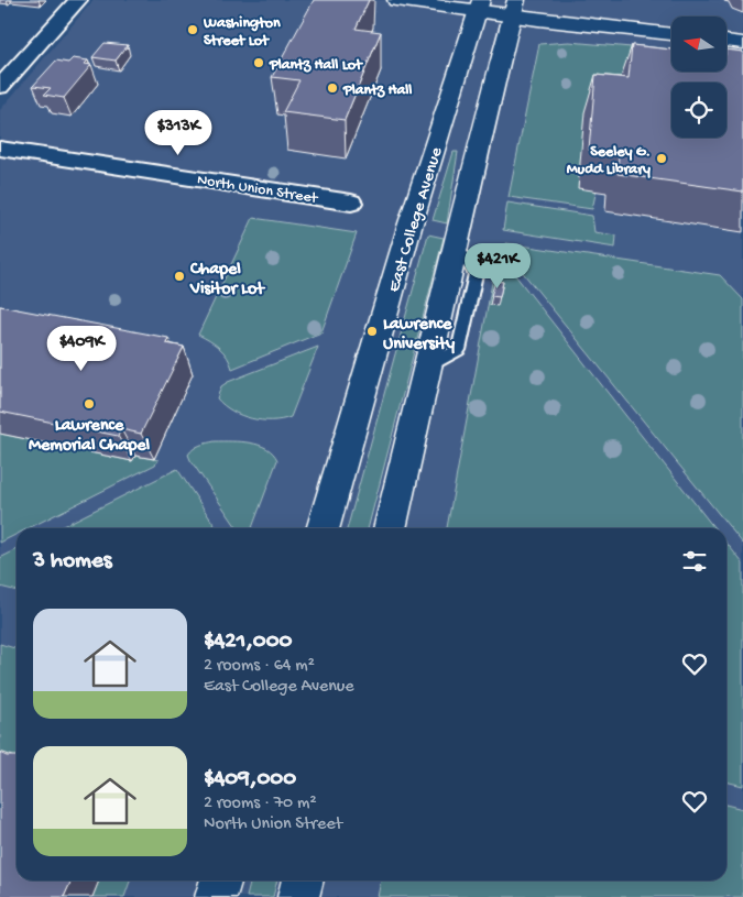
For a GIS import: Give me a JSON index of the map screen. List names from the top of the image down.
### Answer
{
  "streets": {
    "main road": ["East College Avenue"],
    "street": ["North Union Street"]
  },
  "places": [
    "Washington Street Lot",
    "Plantz Hall Lot",
    "Plantz Hall",
    "Seeley G. Mudd Library",
    "Chapel Visitor Lot",
    "Lawrence University",
    "Lawrence Memorial Chapel"
  ],
  "north": "left",
  "page": {
    "price": ["$313K", "$421K", "$409K"],
    "heading": "3 homes",
    "list": [
      {
        "name": "$421,000",
        "note": "2 rooms · 64 m² · East College Avenue"
      },
      {
        "name": "$409,000",
        "note": "2 rooms · 70 m² · North Union Street"
      }
    ]
  }
}
